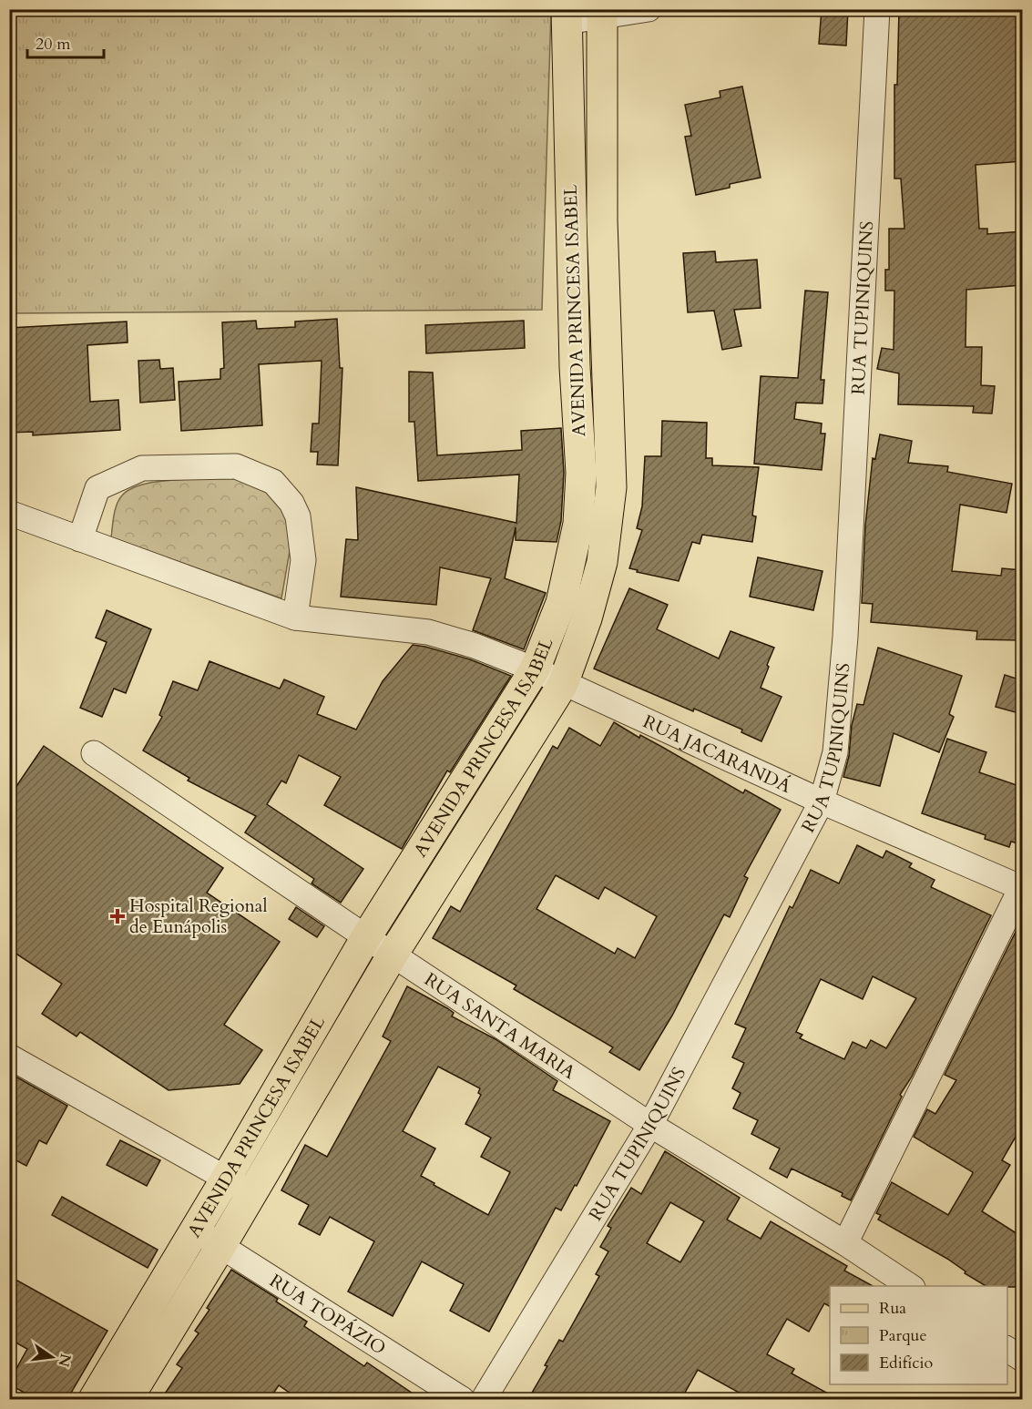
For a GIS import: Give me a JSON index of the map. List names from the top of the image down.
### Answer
{
  "streets": {
    "main road": ["AVENIDA PRINCESA ISABEL"],
    "street": [
      "RUA TUPINIQUINS",
      "RUA JACARANDÁ",
      "RUA SANTA MARIA",
      "RUA TOPÁZIO"
    ]
  },
  "crossings": [
    ["RUA TUPINIQUINS", "RUA JACARANDÁ"],
    ["RUA TUPINIQUINS", "RUA SANTA MARIA"],
    ["AVENIDA PRINCESA ISABEL", "RUA JACARANDÁ"],
    ["AVENIDA PRINCESA ISABEL", "RUA SANTA MARIA"],
    ["AVENIDA PRINCESA ISABEL", "RUA TOPÁZIO"]
  ],
  "places": {
    "health": ["Hospital Regional de Eunápolis"]
  },
  "legend": ["Rua", "Parque", "Edifício"],
  "scale_bar": "20 m",
  "north": "right"
}
